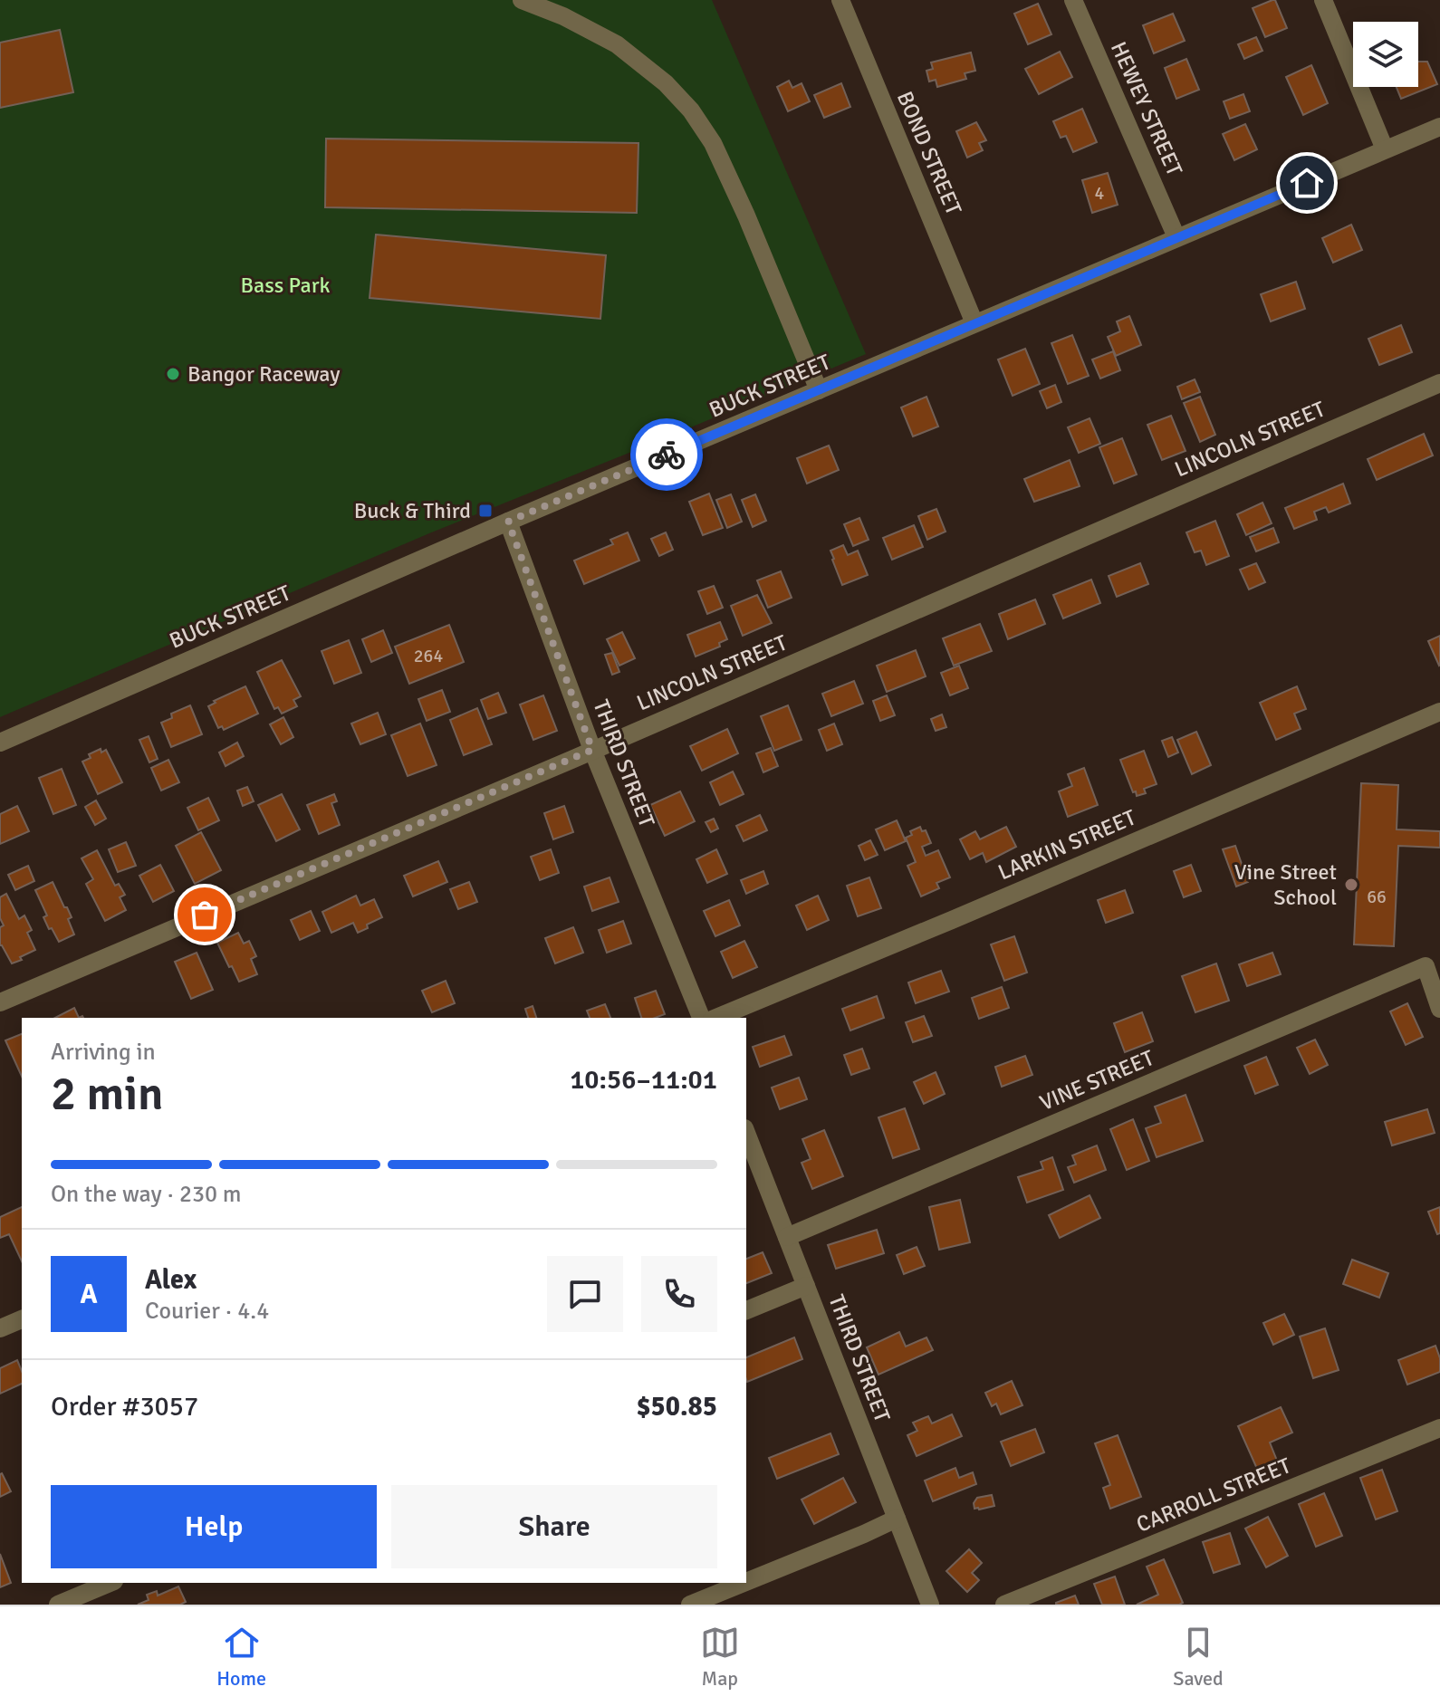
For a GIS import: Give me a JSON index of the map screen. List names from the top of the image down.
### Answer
{
  "streets": {
    "street": [
      "HEWEY STREET",
      "BOND STREET",
      "BUCK STREET",
      "LINCOLN STREET",
      "THIRD STREET",
      "LARKIN STREET",
      "VINE STREET",
      "CARROLL STREET"
    ]
  },
  "crossings": [
    ["HEWEY STREET", "BUCK STREET"],
    ["BOND STREET", "BUCK STREET"],
    ["BUCK STREET", "THIRD STREET"],
    ["LINCOLN STREET", "THIRD STREET"],
    ["THIRD STREET", "VINE STREET"]
  ],
  "parks": ["Bass Park"],
  "places": {
    "other": ["Bangor Raceway", "Vine Street School"],
    "transit": ["Buck & Third"]
  },
  "house_numbers": ["4", "264", "66"],
  "page": {
    "heading": ["2 min", "Arriving in", "10:56–11:01"],
    "panel": [
      "Alex",
      "Courier · 4.4",
      "Order #3057",
      "$50.85"
    ],
    "bar": "On the way · 230 m",
    "round": "A",
    "buttons": ["Help", "Share"],
    "tabs": ["Home", "Map", "Saved"]
  }
}
